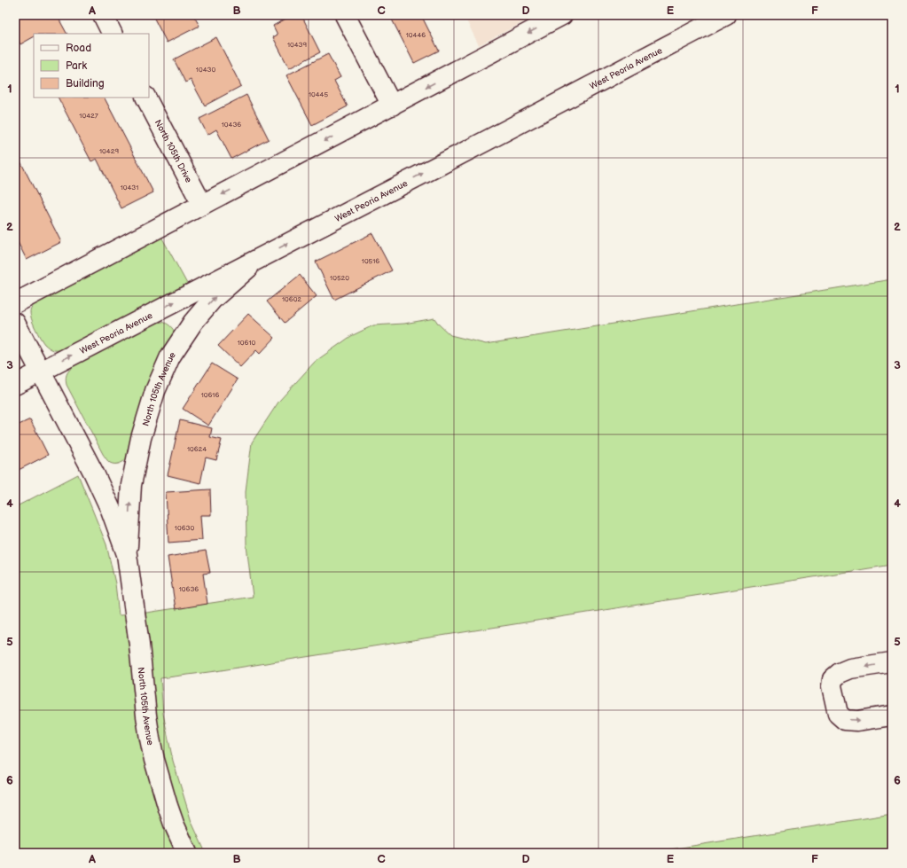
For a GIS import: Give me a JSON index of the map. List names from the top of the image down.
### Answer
{
  "streets": {
    "street": ["West Peoria Avenue", "North 105th Drive", "North 105th Avenue"]
  },
  "crossings": [
    ["West Peoria Avenue", "North 105th Avenue"]
  ],
  "one_way": ["North 105th Avenue"],
  "house_numbers": [
    "10446",
    "10439",
    "10430",
    "10445",
    "10427",
    "10436",
    "10429",
    "10431",
    "10516",
    "10520",
    "10602",
    "10610",
    "10616",
    "10624",
    "10630",
    "10636"
  ],
  "legend": ["Road", "Park", "Building"],
  "grid": {
    "columns": [
      "A",
      "B",
      "C",
      "D",
      "E",
      "F"
    ],
    "rows": [
      "1",
      "2",
      "3",
      "4",
      "5",
      "6"
    ]
  }
}
